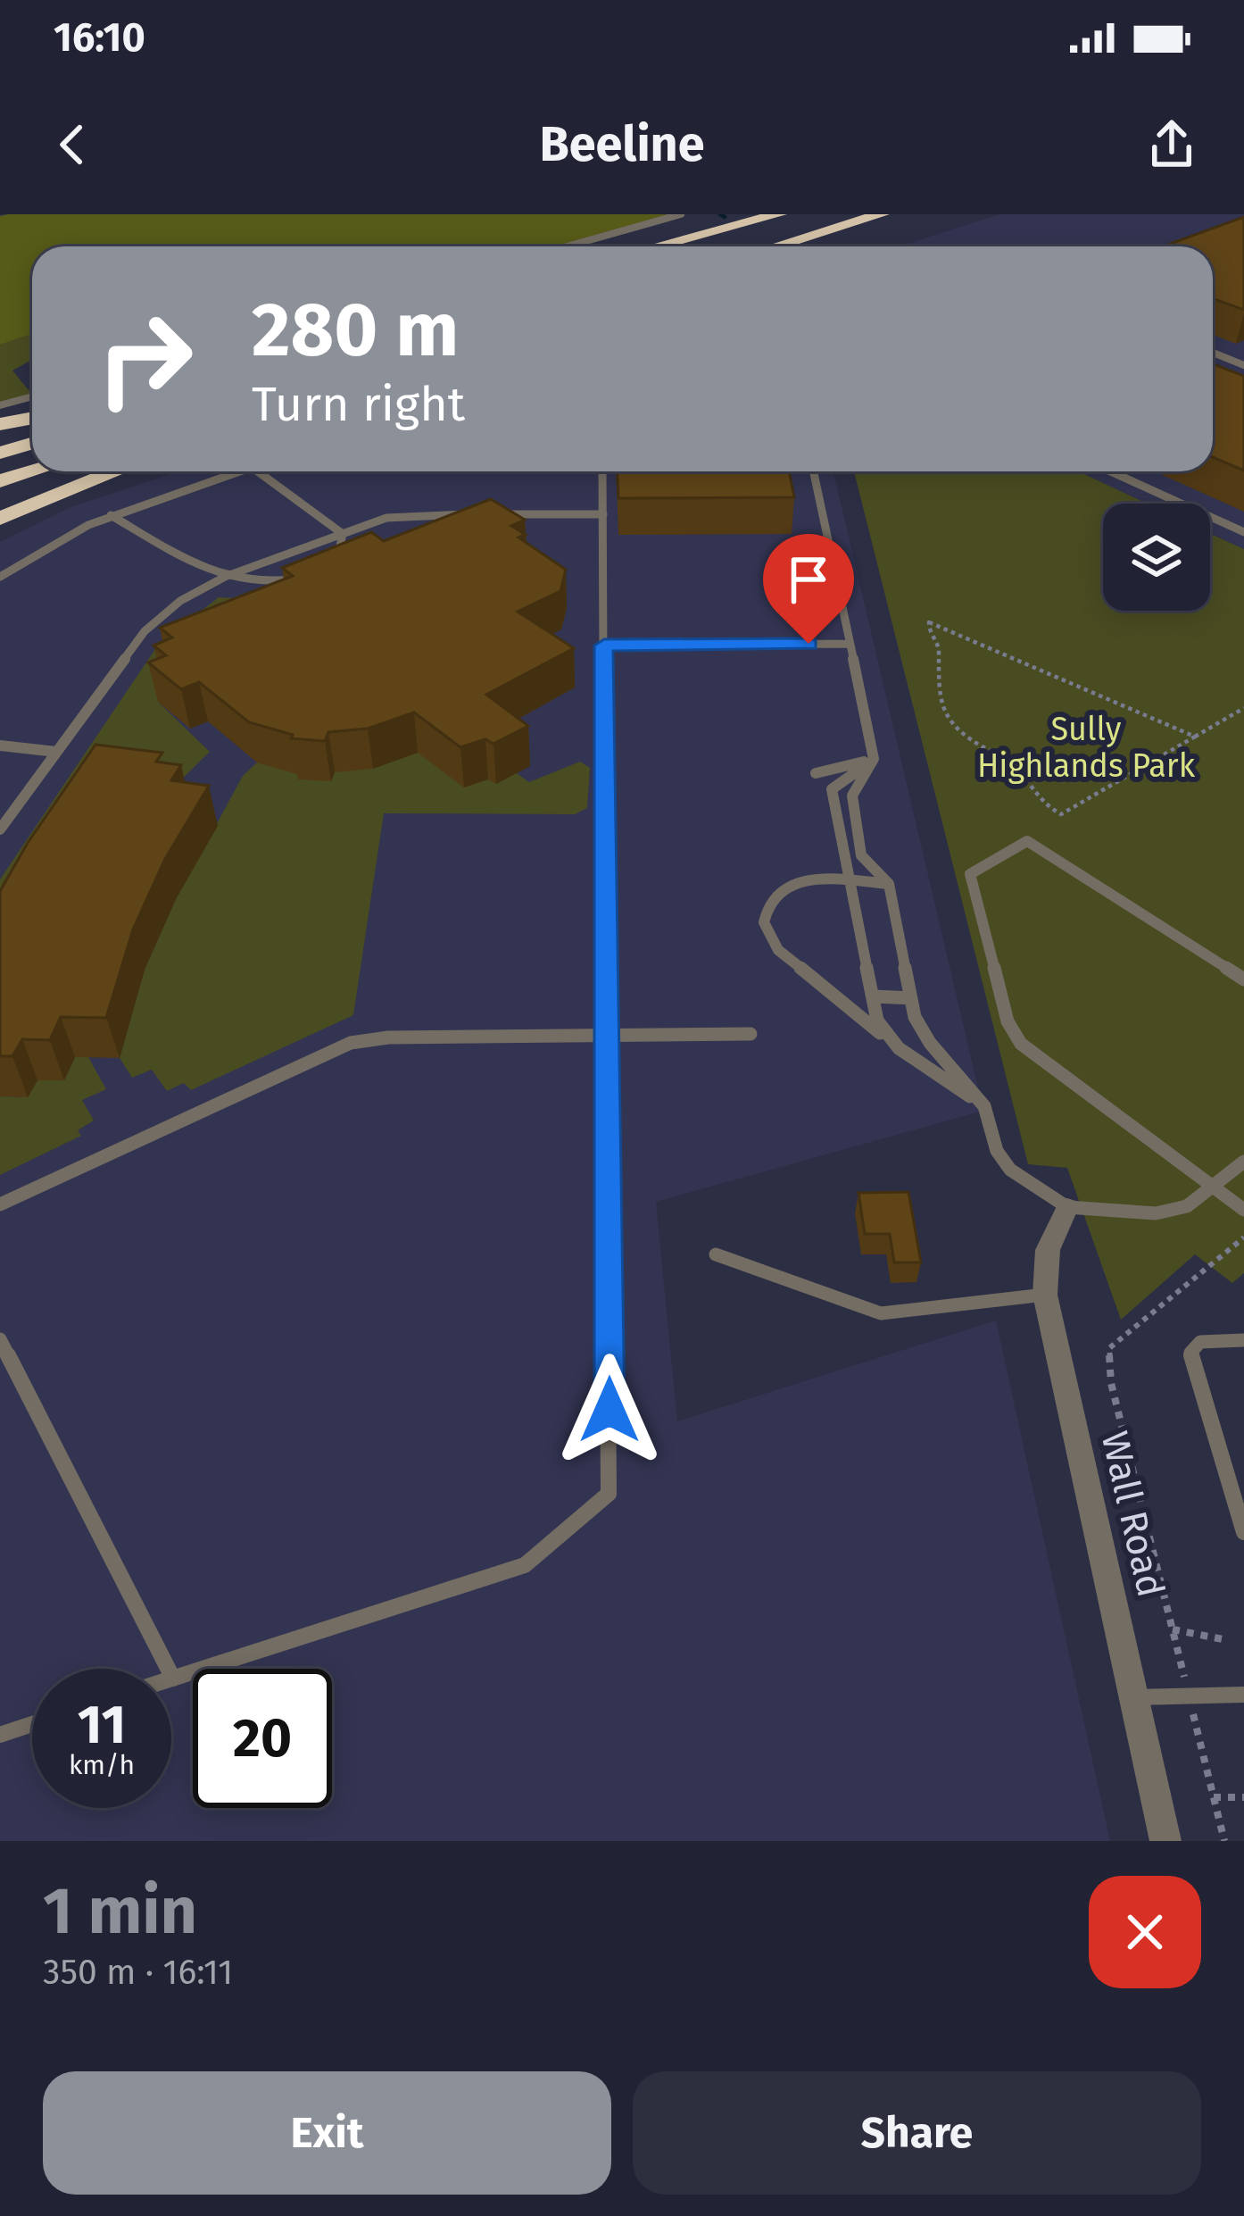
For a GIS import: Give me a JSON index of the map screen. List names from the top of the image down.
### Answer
{
  "streets": {
    "street": ["Wall Road"]
  },
  "parks": ["Sully Highlands Park"],
  "page": {
    "status": "16:10",
    "header": "Beeline",
    "turn": ["280 m", "Turn right"],
    "speed": "11 km/h",
    "limit": "20",
    "heading": ["1 min", "350 m · 16:11"],
    "buttons": ["Exit", "Share"]
  }
}
